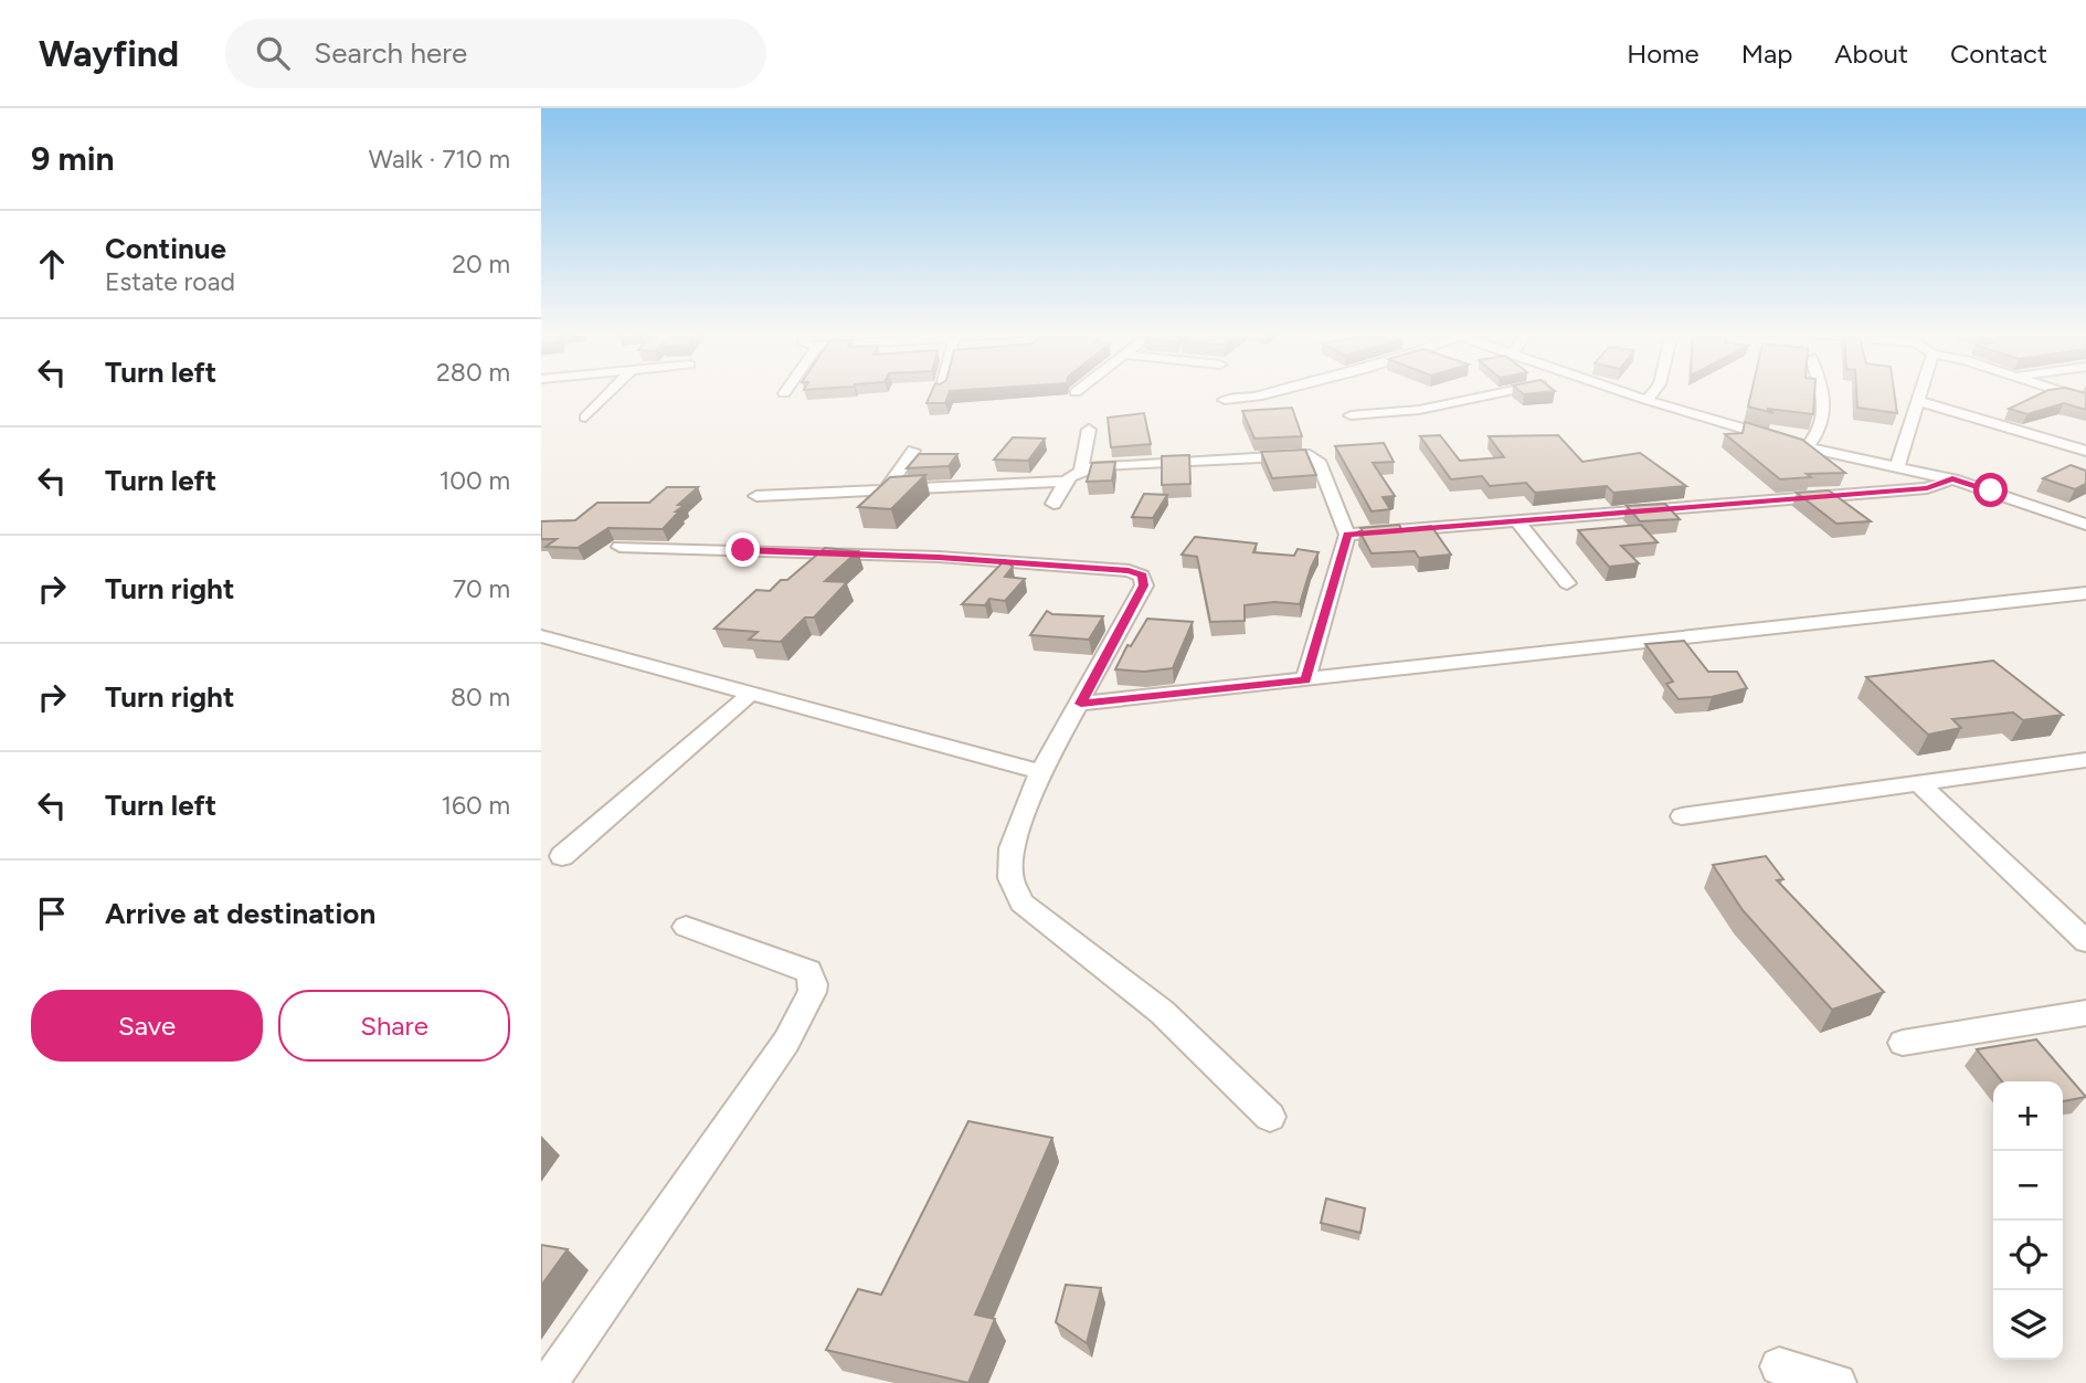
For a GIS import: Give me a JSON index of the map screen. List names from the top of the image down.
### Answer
{
  "page": {
    "header": "Wayfind",
    "search": "Search here",
    "nav": [
      "Home",
      "Map",
      "About",
      "Contact"
    ],
    "heading": ["9 min", "Walk · 710 m"],
    "list": [
      ["Continue", "Estate road", "20 m"],
      ["Turn left", "280 m"],
      ["Turn left", "100 m"],
      ["Turn right", "70 m"],
      ["Turn right", "80 m"],
      ["Turn left", "160 m"],
      "Arrive at destination"
    ],
    "buttons": ["Save", "Share"],
    "map_buttons": ["+", "−"]
  }
}
